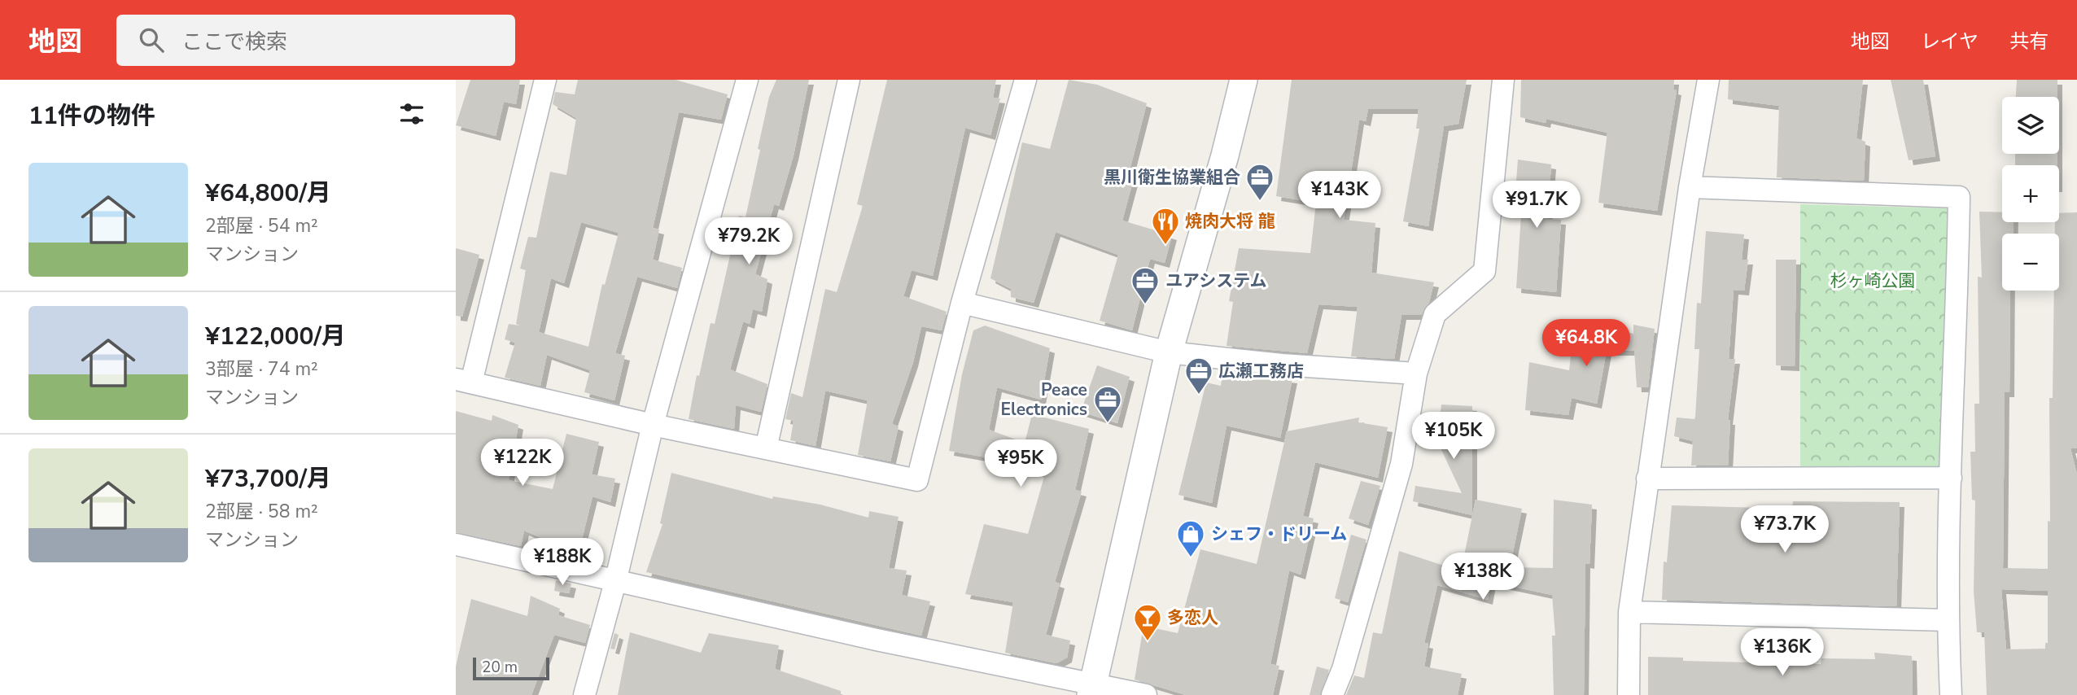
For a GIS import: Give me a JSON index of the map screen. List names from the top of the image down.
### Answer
{
  "parks": ["杉ヶ崎公園"],
  "places": {
    "office": [
      "黒川衛生協業組合",
      "ユアシステム",
      "広瀬工務店",
      "Peace Electronics"
    ],
    "restaurant": ["焼肉大将 龍"],
    "shop": ["シェフ・ドリーム"],
    "bar": ["多恋人"]
  },
  "scale_bar": "20 m",
  "page": {
    "header": "地図",
    "search": "ここで検索",
    "nav": ["地図", "レイヤ", "共有"],
    "heading": "11件の物件",
    "map_buttons": ["+", "−"],
    "list": [
      {
        "name": "¥64,800/月",
        "note": "2部屋 · 54 m² · マンション"
      },
      {
        "name": "¥122,000/月",
        "note": "3部屋 · 74 m² · マンション"
      },
      {
        "name": "¥73,700/月",
        "note": "2部屋 · 58 m² · マンション"
      }
    ],
    "price": [
      "¥143K",
      "¥91.7K",
      "¥79.2K",
      "¥64.8K",
      "¥105K",
      "¥122K",
      "¥95K",
      "¥73.7K",
      "¥188K",
      "¥138K",
      "¥136K"
    ],
    "scale": "20 m"
  }
}
